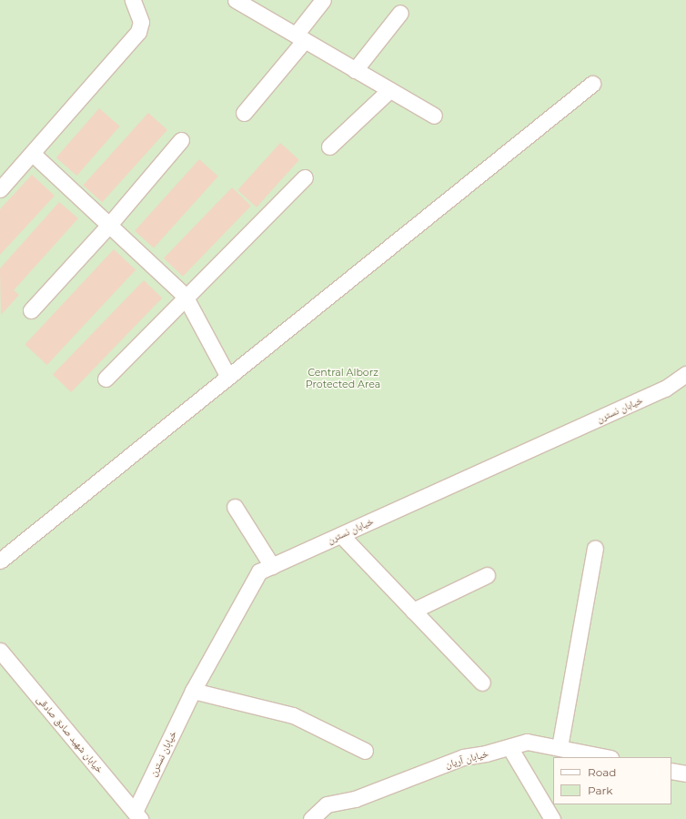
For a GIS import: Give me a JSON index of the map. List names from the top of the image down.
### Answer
{
  "streets": {
    "street": ["خیابان نسترن", "خیابان شهید صادق صادقی", "خیابان آریان"]
  },
  "crossings": [
    ["خیابان نسترن", "خیابان شهید صادق صادقی"]
  ],
  "parks": ["Central Alborz Protected Area"],
  "legend": ["Road", "Park"]
}
